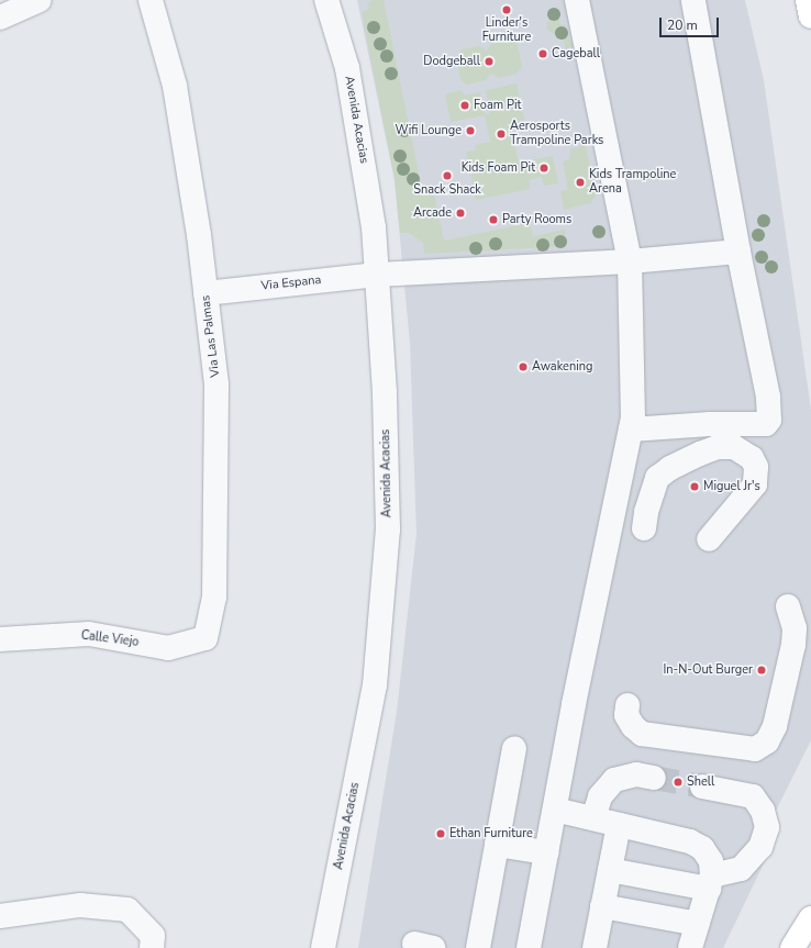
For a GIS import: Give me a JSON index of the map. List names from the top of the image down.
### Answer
{
  "streets": {
    "street": [
      "Avenida Acacias",
      "Via Espana",
      "Via Las Palmas",
      "Calle Viejo"
    ]
  },
  "crossings": [
    ["Avenida Acacias", "Via Espana"],
    ["Via Espana", "Via Las Palmas"],
    ["Via Las Palmas", "Calle Viejo"]
  ],
  "places": [
    "Linder's Furniture",
    "Cageball",
    "Dodgeball",
    "Foam Pit",
    "Wifi Lounge",
    "Aerosports Trampoline Parks",
    "Kids Foam Pit",
    "Snack Shack",
    "Kids Trampoline Arena",
    "Arcade",
    "Party Rooms",
    "Awakening",
    "Miguel Jr's",
    "In-N-Out Burger",
    "Shell",
    "Ethan Furniture"
  ],
  "scale_bar": "20 m"
}
